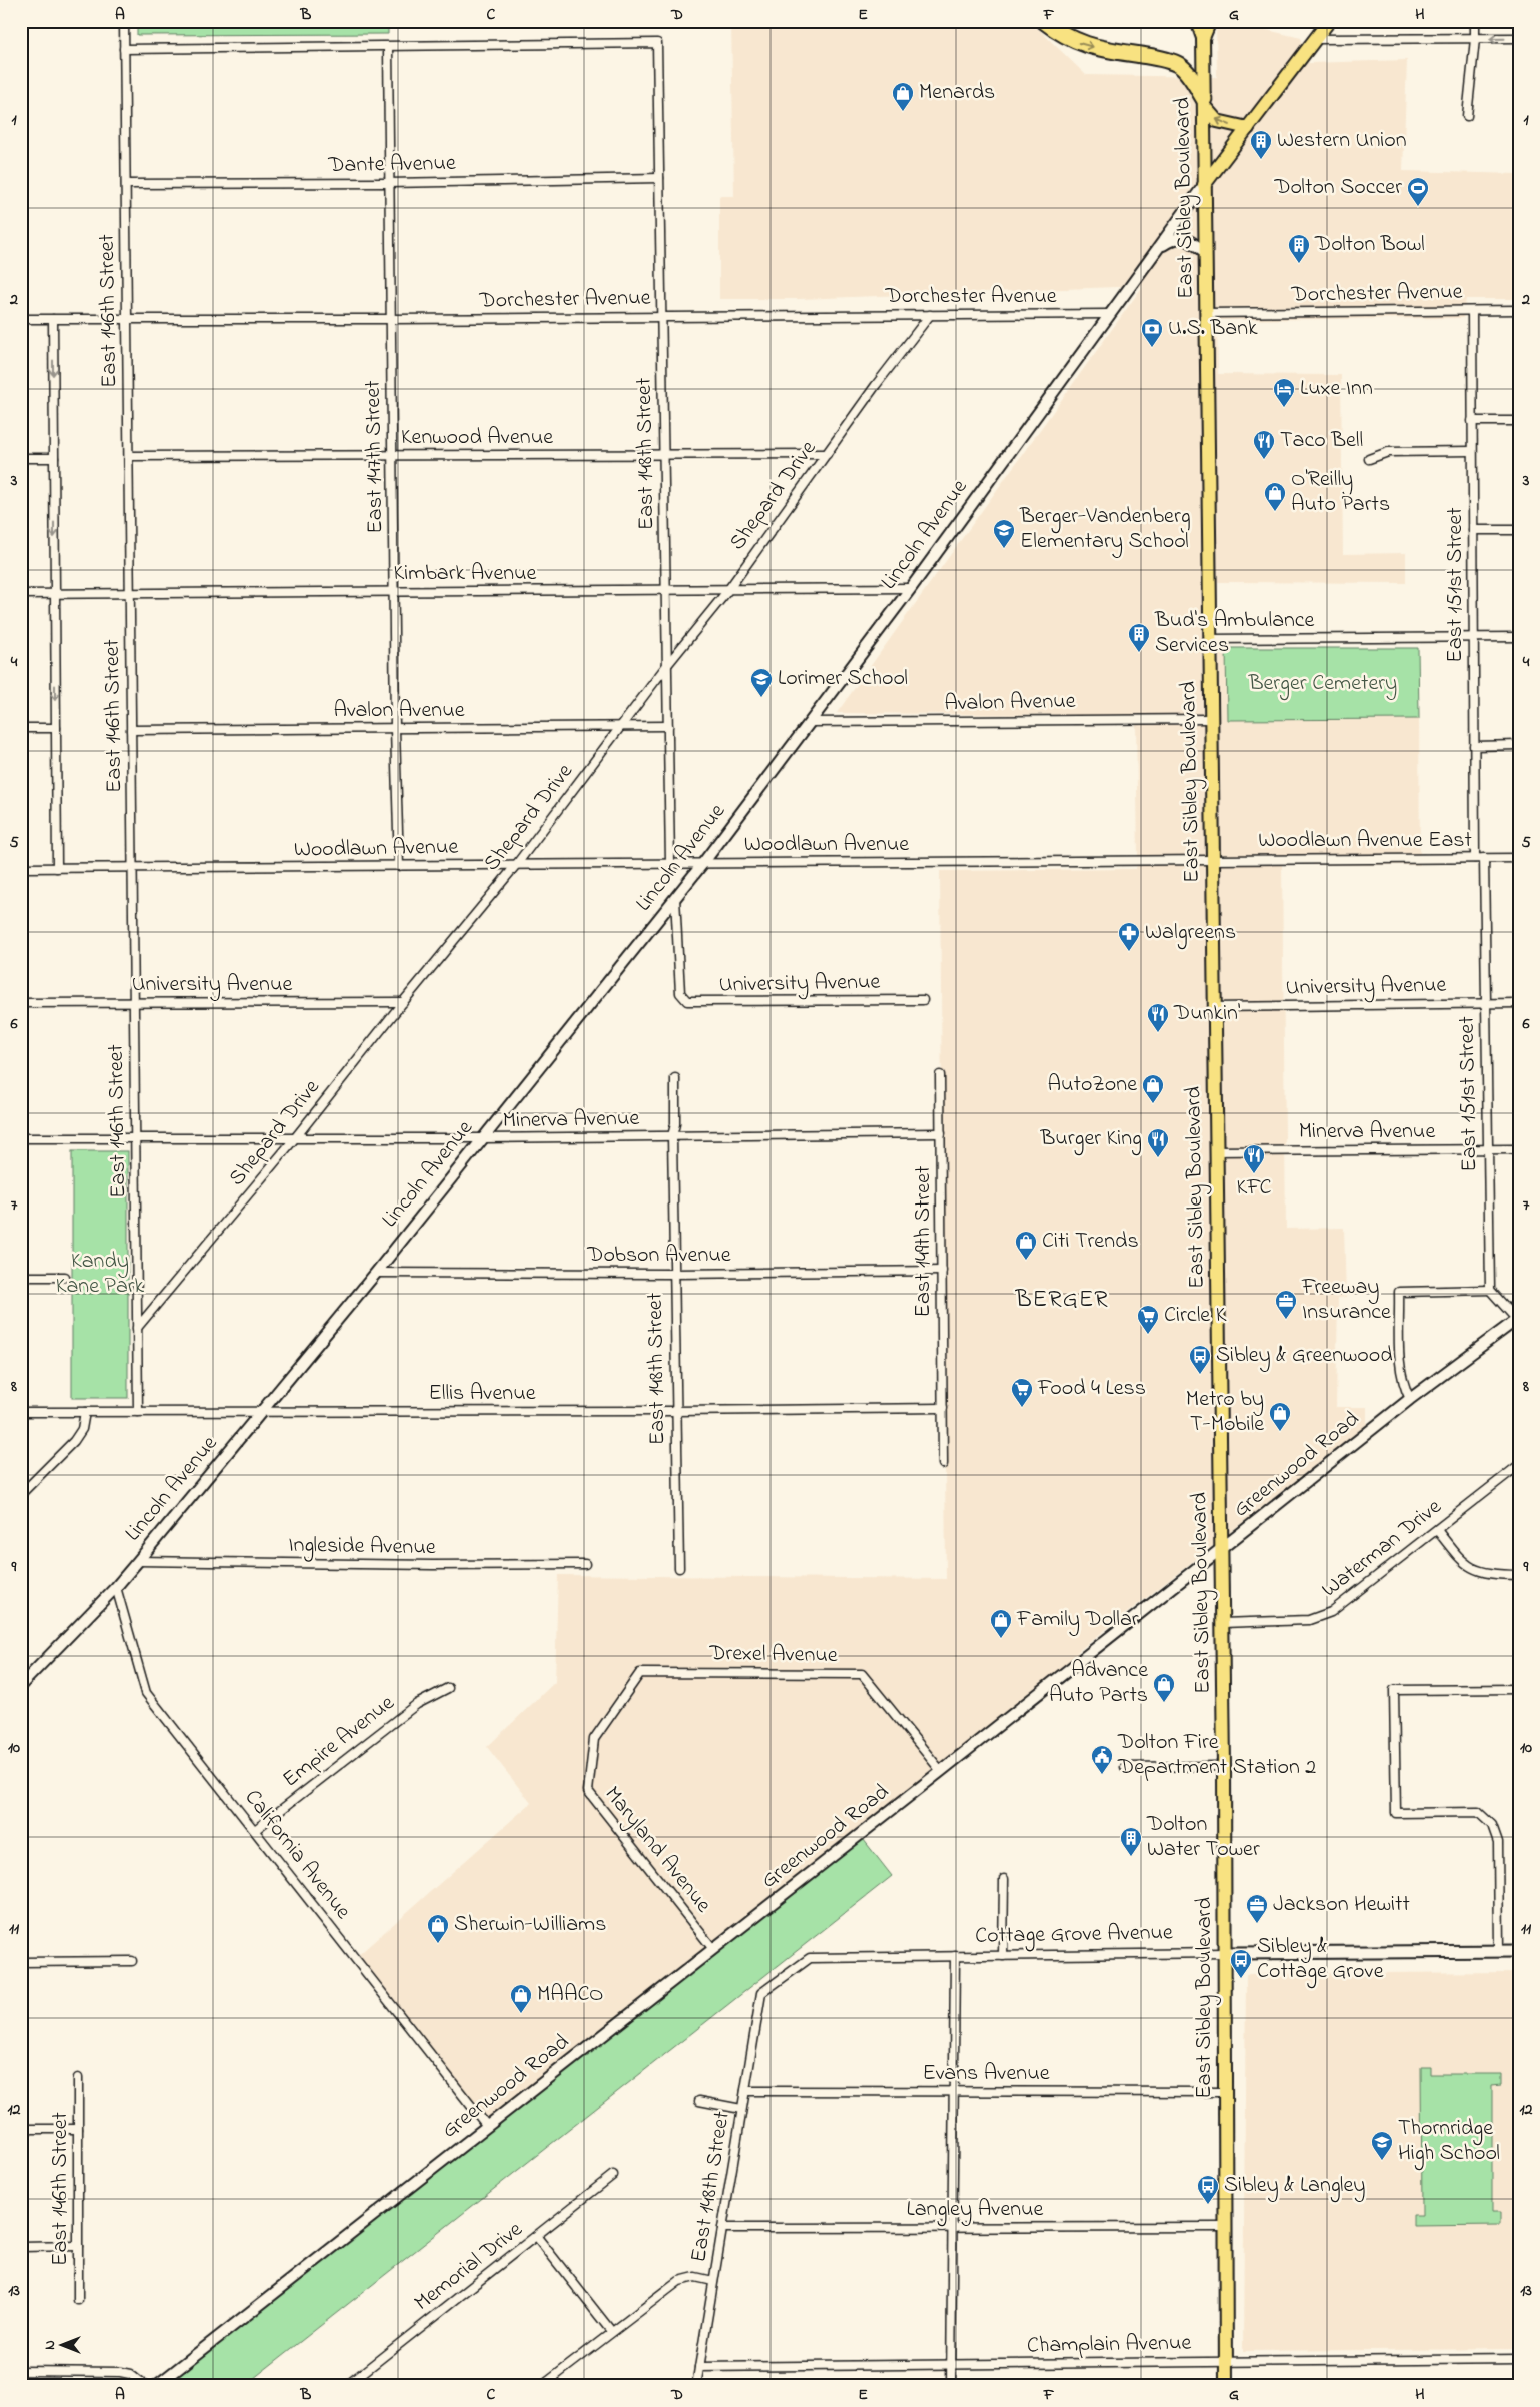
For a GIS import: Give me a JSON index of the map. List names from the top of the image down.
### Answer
{
  "streets": {
    "main road": ["East Sibley Boulevard", "Lincoln Avenue", "Cottage Grove Avenue"],
    "street": [
      "Dante Avenue",
      "Dorchester Avenue",
      "East 146th Street",
      "Kenwood Avenue",
      "East 148th Street",
      "East 147th Street",
      "Shepard Drive",
      "Kimbark Avenue",
      "East 151st Street",
      "Avalon Avenue",
      "Woodlawn Avenue East",
      "Woodlawn Avenue",
      "University Avenue",
      "Minerva Avenue",
      "East 149th Street",
      "Dobson Avenue",
      "Ellis Avenue",
      "Greenwood Road",
      "Ingleside Avenue",
      "Waterman Drive",
      "Drexel Avenue",
      "Empire Avenue",
      "Maryland Avenue",
      "California Avenue",
      "Evans Avenue",
      "Langley Avenue",
      "Memorial Drive",
      "Champlain Avenue"
    ]
  },
  "crossings": [
    ["Dante Avenue", "East 146th Street"],
    ["Dante Avenue", "East 148th Street"],
    ["Dante Avenue", "East 147th Street"],
    ["East Sibley Boulevard", "Dorchester Avenue"],
    ["East Sibley Boulevard", "Lincoln Avenue"],
    ["East Sibley Boulevard", "Avalon Avenue"],
    ["East Sibley Boulevard", "Woodlawn Avenue East"],
    ["East Sibley Boulevard", "Woodlawn Avenue"],
    ["East Sibley Boulevard", "University Avenue"],
    ["East Sibley Boulevard", "Minerva Avenue"],
    ["East Sibley Boulevard", "Greenwood Road"],
    ["East Sibley Boulevard", "Waterman Drive"],
    ["East Sibley Boulevard", "Cottage Grove Avenue"],
    ["East Sibley Boulevard", "Evans Avenue"],
    ["East Sibley Boulevard", "Langley Avenue"],
    ["East Sibley Boulevard", "Champlain Avenue"],
    ["Dorchester Avenue", "East 146th Street"],
    ["Dorchester Avenue", "East 148th Street"],
    ["Dorchester Avenue", "East 147th Street"],
    ["Dorchester Avenue", "Shepard Drive"],
    ["Dorchester Avenue", "Lincoln Avenue"],
    ["Dorchester Avenue", "East 151st Street"],
    ["East 146th Street", "Kenwood Avenue"],
    ["East 146th Street", "Shepard Drive"],
    ["East 146th Street", "Kimbark Avenue"],
    ["East 146th Street", "Avalon Avenue"],
    ["East 146th Street", "Woodlawn Avenue"],
    ["East 146th Street", "University Avenue"],
    ["East 146th Street", "Minerva Avenue"],
    ["East 146th Street", "Ellis Avenue"],
    ["Kenwood Avenue", "East 148th Street"],
    ["Kenwood Avenue", "East 147th Street"],
    ["Kenwood Avenue", "Shepard Drive"],
    ["East 148th Street", "East 147th Street"],
    ["East 148th Street", "Shepard Drive"],
    ["East 148th Street", "Kimbark Avenue"],
    ["East 148th Street", "Avalon Avenue"],
    ["East 148th Street", "Woodlawn Avenue"],
    ["East 148th Street", "Minerva Avenue"],
    ["East 148th Street", "Dobson Avenue"],
    ["East 148th Street", "Ellis Avenue"],
    ["East 148th Street", "Cottage Grove Avenue"],
    ["East 148th Street", "Evans Avenue"],
    ["East 148th Street", "Langley Avenue"],
    ["East 148th Street", "Champlain Avenue"],
    ["East 147th Street", "Kimbark Avenue"],
    ["East 147th Street", "Avalon Avenue"],
    ["East 147th Street", "Woodlawn Avenue"],
    ["Shepard Drive", "Kimbark Avenue"],
    ["Shepard Drive", "Avalon Avenue"],
    ["Shepard Drive", "Woodlawn Avenue"],
    ["Shepard Drive", "University Avenue"],
    ["Shepard Drive", "Minerva Avenue"],
    ["Lincoln Avenue", "Kimbark Avenue"],
    ["Lincoln Avenue", "Avalon Avenue"],
    ["Lincoln Avenue", "Woodlawn Avenue"],
    ["Lincoln Avenue", "University Avenue"],
    ["Lincoln Avenue", "Minerva Avenue"],
    ["Lincoln Avenue", "Dobson Avenue"],
    ["Lincoln Avenue", "Ellis Avenue"],
    ["Lincoln Avenue", "Ingleside Avenue"],
    ["Lincoln Avenue", "California Avenue"],
    ["East 151st Street", "Woodlawn Avenue East"],
    ["East 151st Street", "University Avenue"],
    ["East 151st Street", "Minerva Avenue"],
    ["Woodlawn Avenue East", "Woodlawn Avenue"],
    ["Minerva Avenue", "East 149th Street"],
    ["East 149th Street", "Dobson Avenue"],
    ["East 149th Street", "Ellis Avenue"],
    ["Greenwood Road", "Drexel Avenue"],
    ["Greenwood Road", "Maryland Avenue"],
    ["Greenwood Road", "California Avenue"],
    ["Drexel Avenue", "Maryland Avenue"],
    ["Empire Avenue", "California Avenue"]
  ],
  "districts": ["BERGER"],
  "parks": ["Berger Cemetery", "Kandy Kane Park"],
  "places": {
    "shop": [
      "Menards",
      "O'Reilly Auto Parts",
      "AutoZone",
      "Citi Trends",
      "Metro by T-Mobile",
      "Family Dollar",
      "Advance Auto Parts",
      "Sherwin-Williams",
      "MAACO"
    ],
    "building": [
      "Western Union",
      "Dolton Bowl",
      "Bud's Ambulance Services",
      "Dolton Water Tower"
    ],
    "sports": ["Dolton Soccer"],
    "bank": ["U.S. Bank"],
    "hotel": ["Luxe Inn"],
    "restaurant": [
      "Taco Bell",
      "Dunkin'",
      "Burger King",
      "KFC"
    ],
    "school or university": ["Berger-Vandenberg Elementary School", "Lorimer School", "Thornridge High School"],
    "pharmacy": ["Walgreens"],
    "office": ["Freeway Insurance", "Jackson Hewitt"],
    "supermarket": ["Circle K", "Food 4 Less"],
    "bus stop": ["Sibley & Greenwood", "Sibley & Cottage Grove", "Sibley & Langley"],
    "public building": ["Dolton Fire Department Station 2"]
  },
  "north": "left",
  "grid": {
    "columns": [
      "A",
      "B",
      "C",
      "D",
      "E",
      "F",
      "G",
      "H"
    ],
    "rows": [
      "1",
      "2",
      "3",
      "4",
      "5",
      "6",
      "7",
      "8",
      "9",
      "10",
      "11",
      "12",
      "13"
    ]
  }
}
